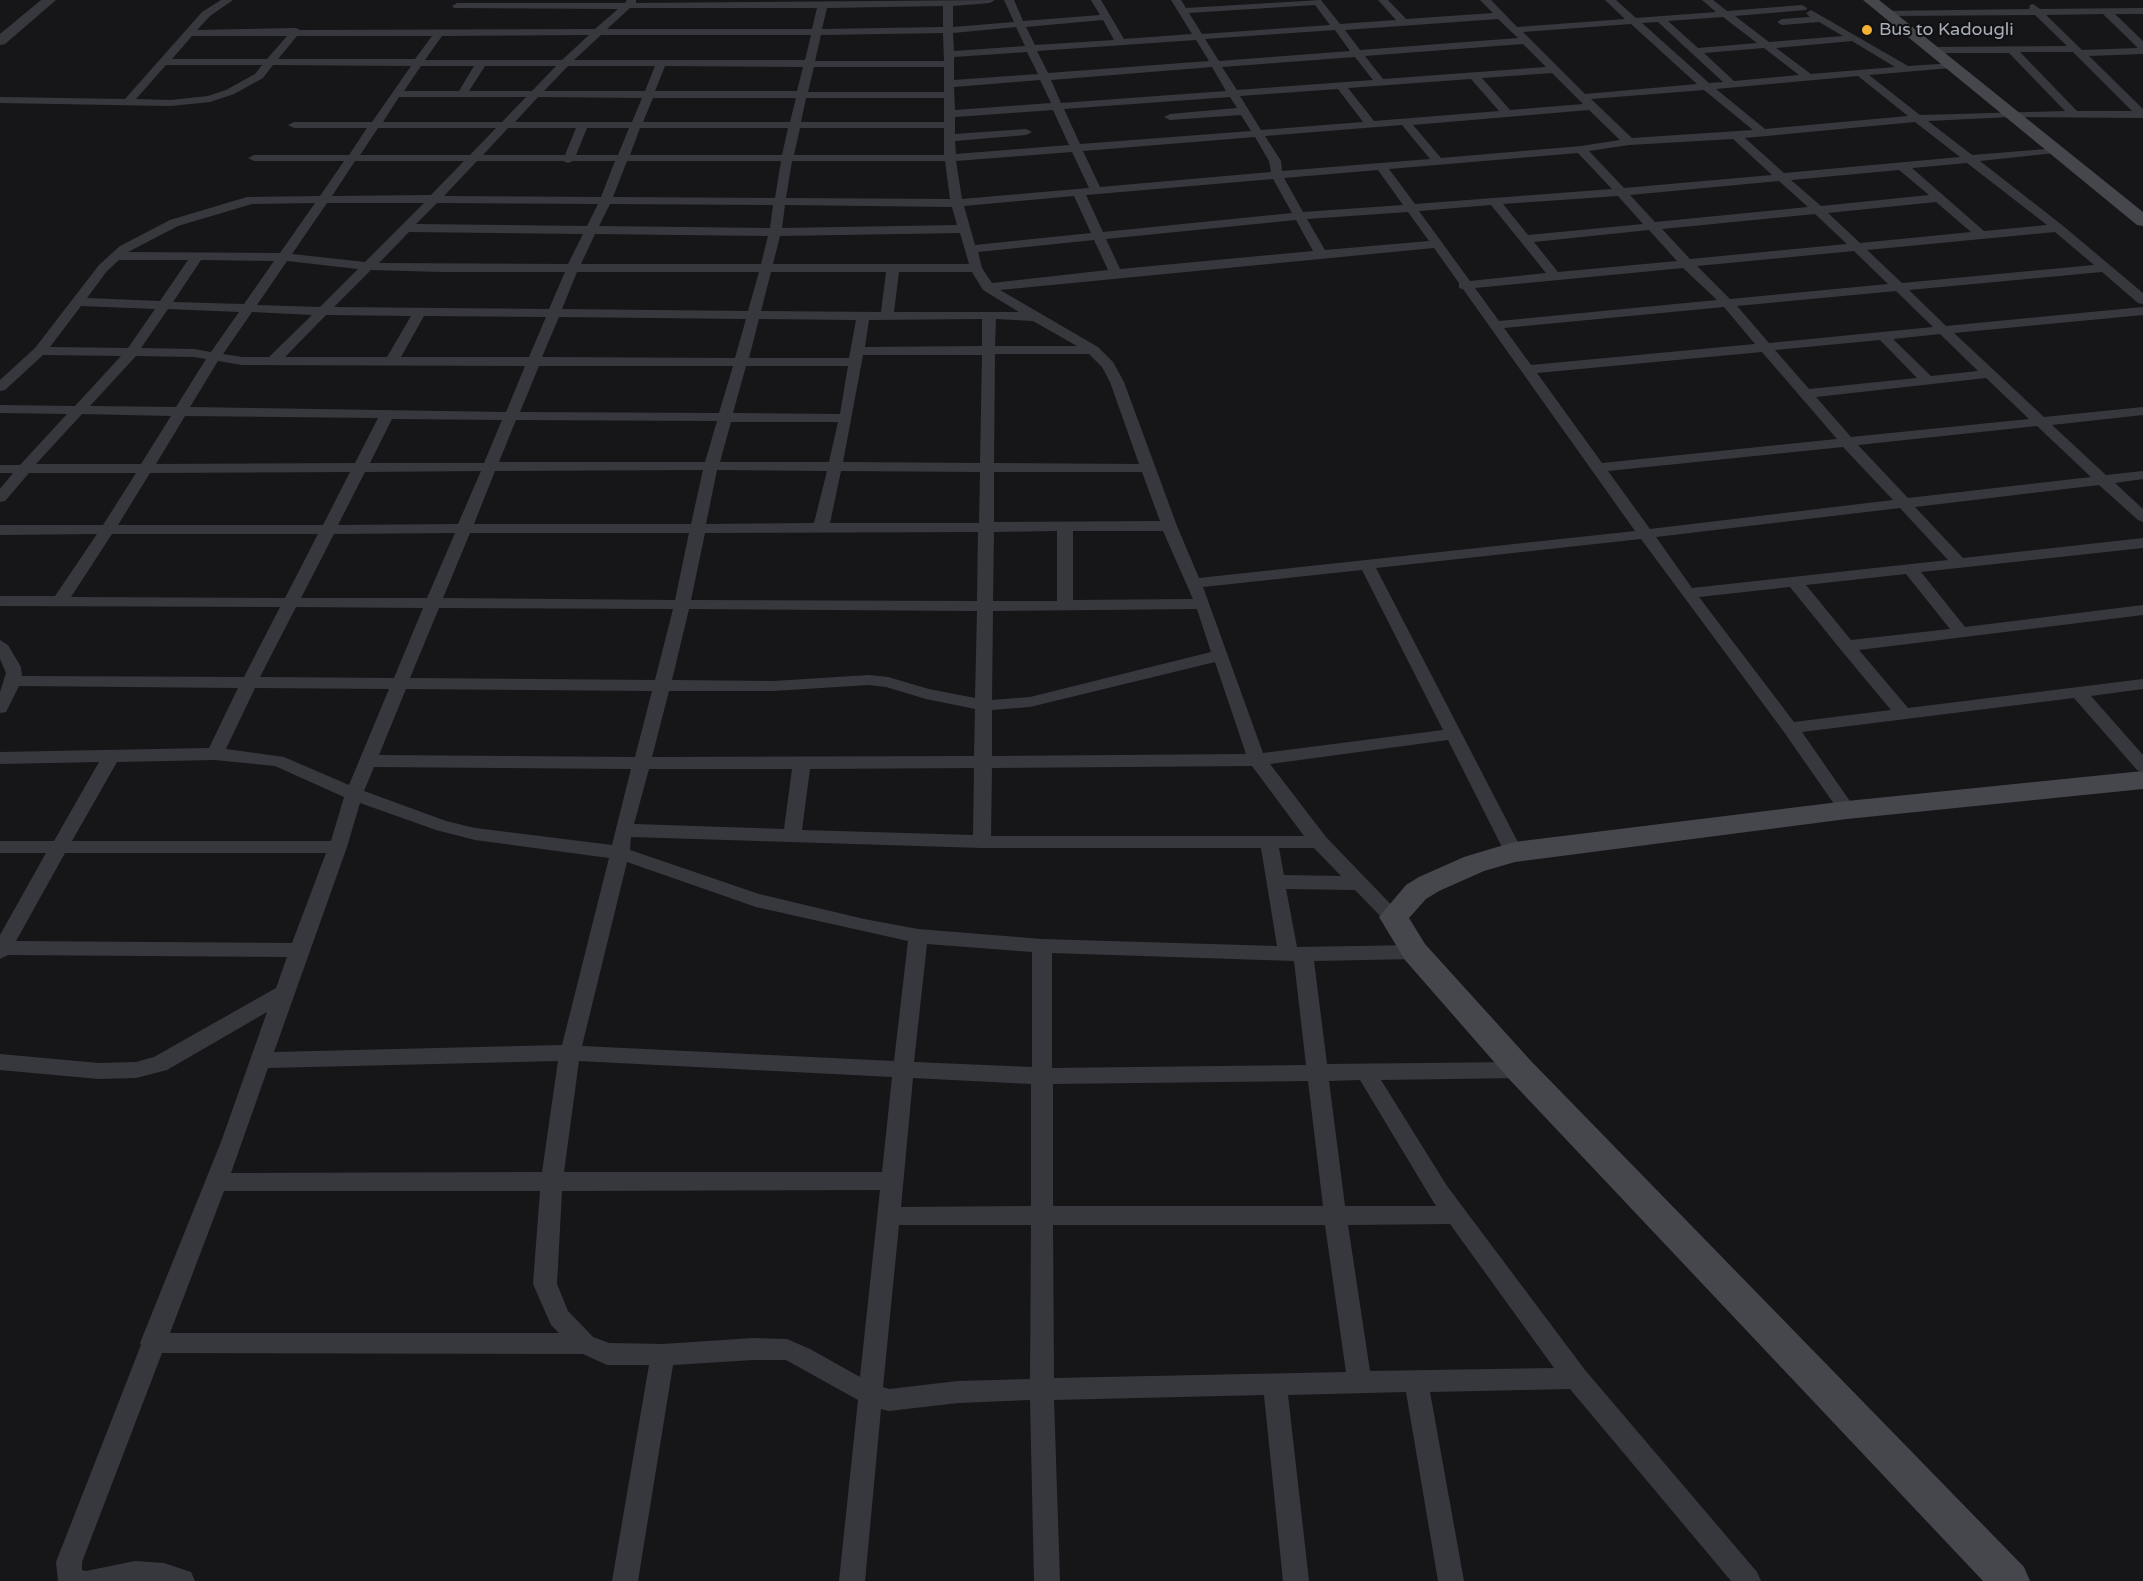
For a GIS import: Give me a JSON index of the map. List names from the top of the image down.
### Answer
{
  "places": ["Bus to Kadougli"]
}
